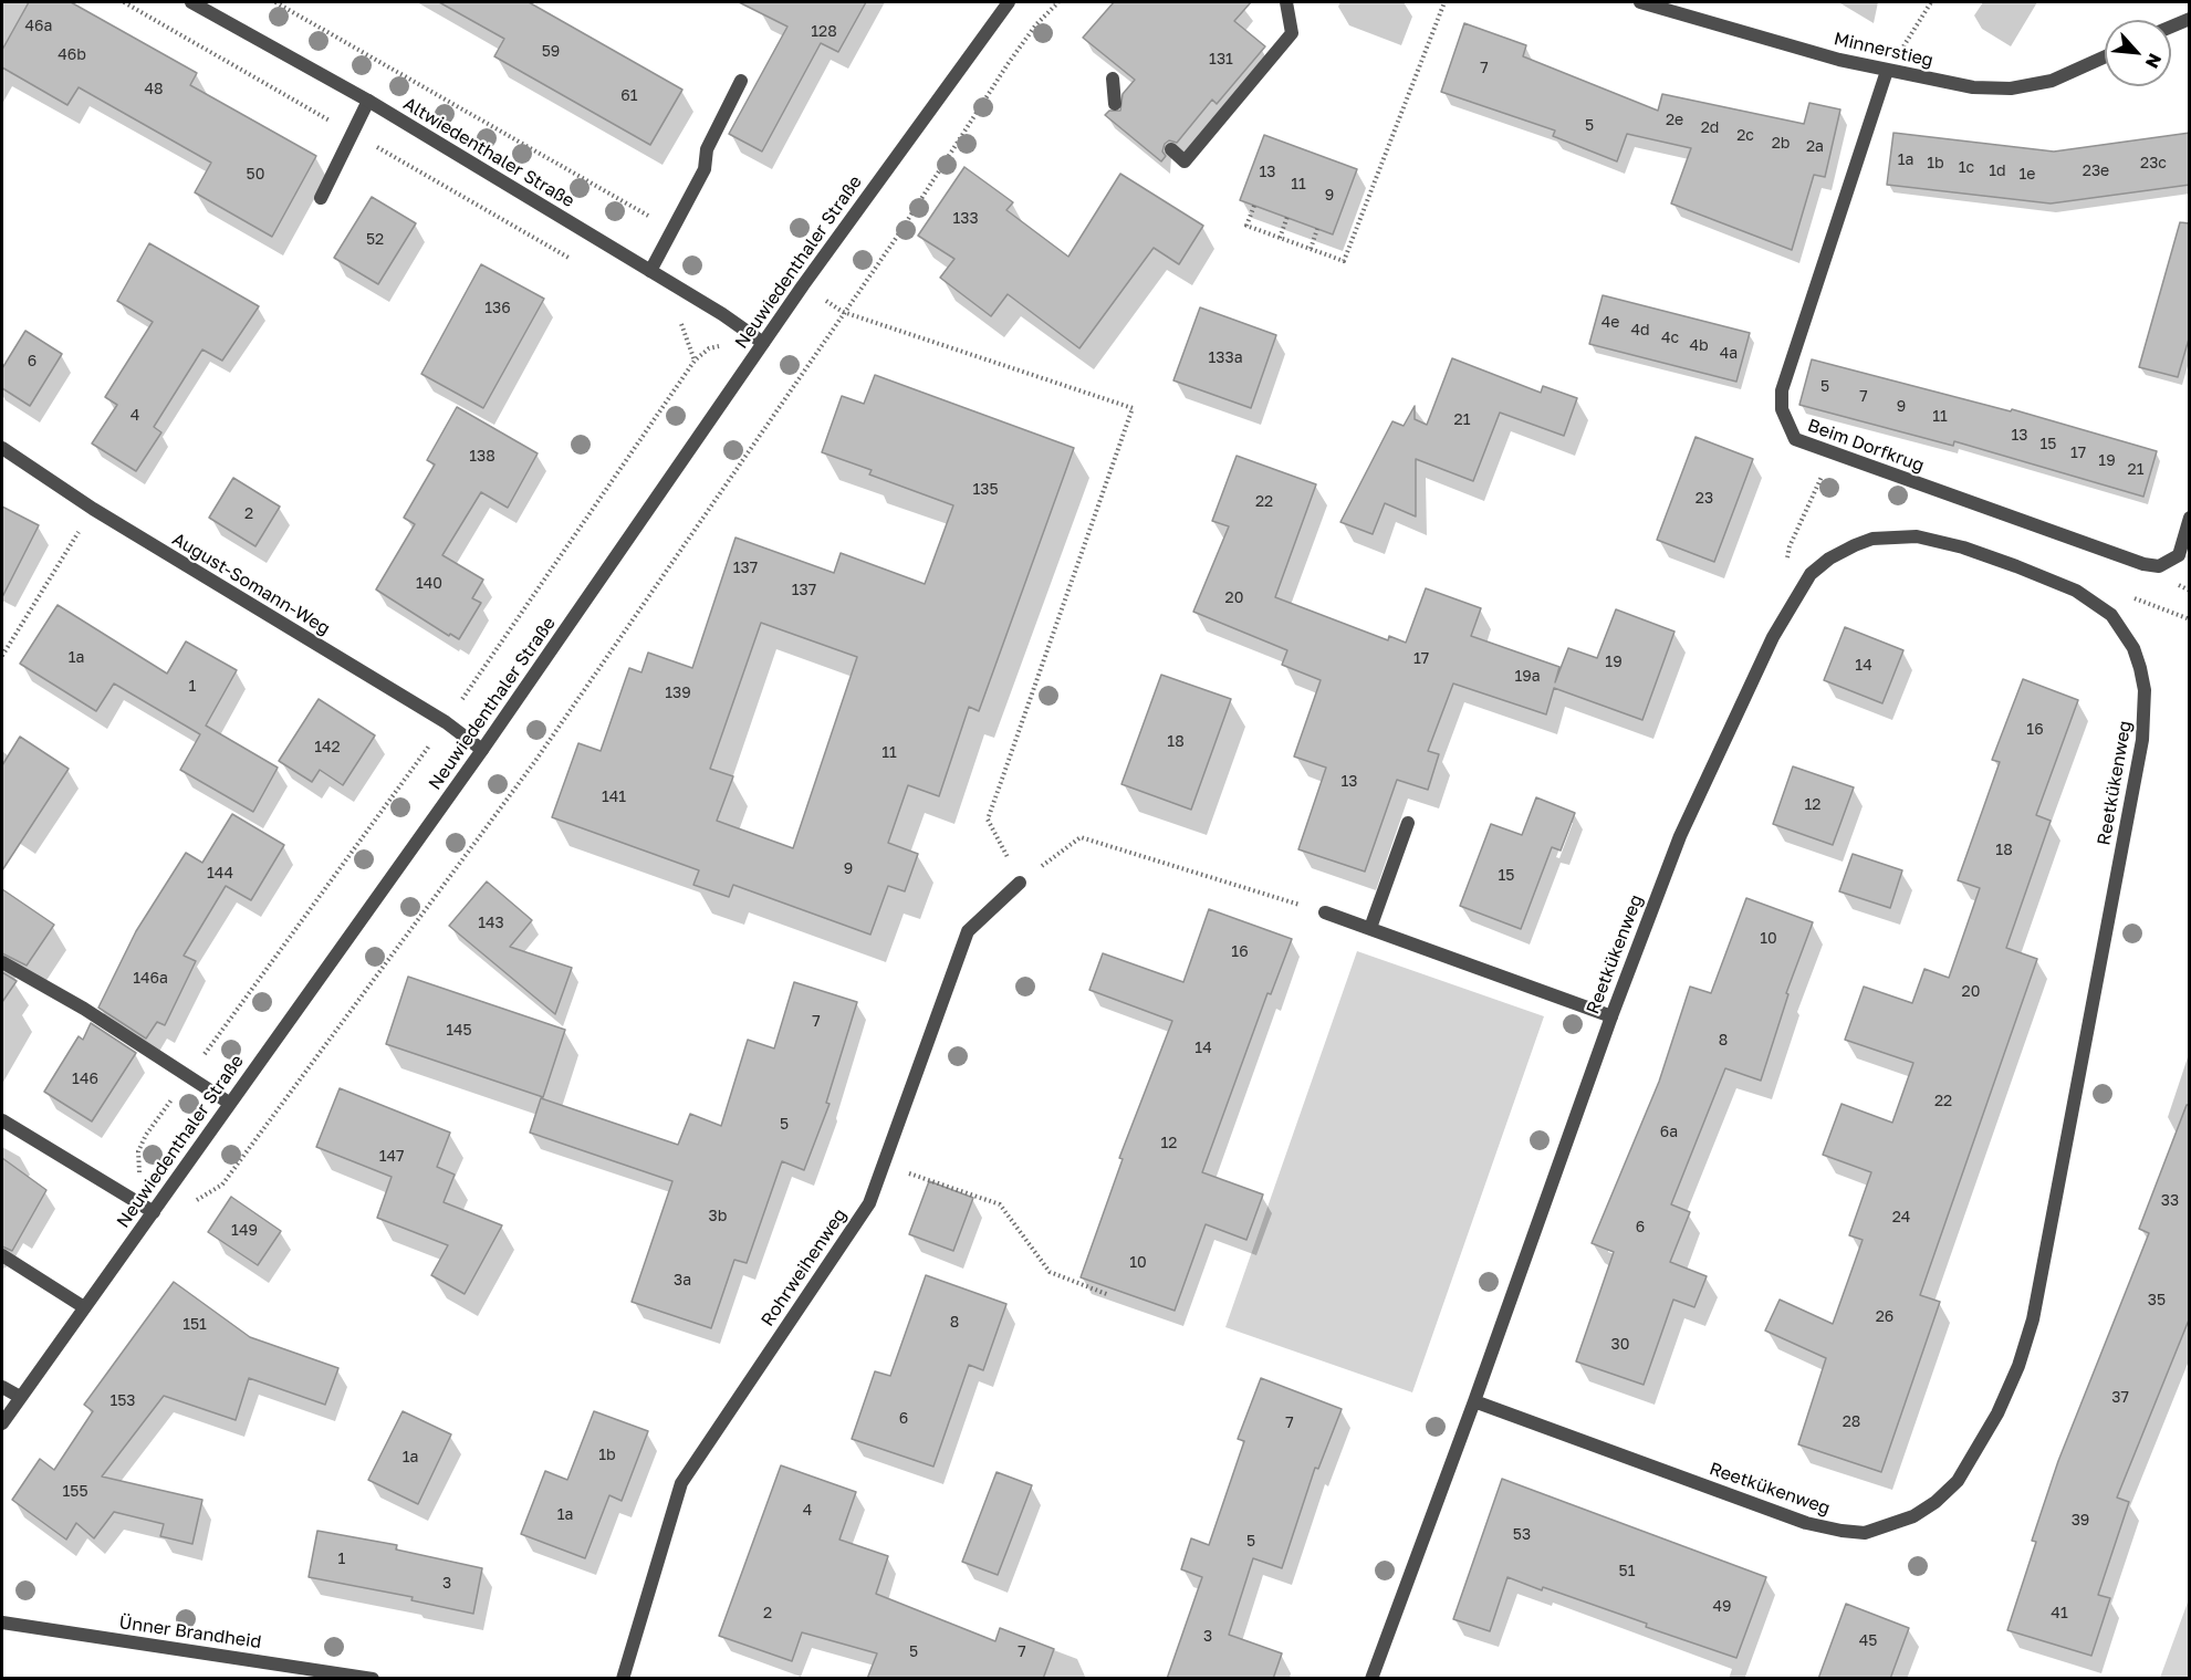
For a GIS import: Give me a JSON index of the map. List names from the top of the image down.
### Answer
{
  "streets": {
    "street": [
      "Minnerstieg",
      "Altwiedenthaler Straße",
      "Neuwiedenthaler Straße",
      "Beim Dorfkrug",
      "August-Somann-Weg",
      "Reetkükenweg",
      "Rohrweihenweg",
      "Ünner Brandheid"
    ]
  },
  "crossings": [
    ["Minnerstieg", "Beim Dorfkrug"],
    ["Altwiedenthaler Straße", "Neuwiedenthaler Straße"],
    ["Neuwiedenthaler Straße", "August-Somann-Weg"]
  ],
  "house_numbers": [
    "46a",
    "128",
    "59",
    "46b",
    "131",
    "7",
    "48",
    "61",
    "2e",
    "5",
    "2d",
    "2c",
    "2b",
    "2a",
    "1a",
    "1b",
    "23c",
    "1c",
    "1d",
    "23e",
    "13",
    "50",
    "1e",
    "11",
    "9",
    "133",
    "52",
    "136",
    "4e",
    "4d",
    "4c",
    "4b",
    "4a",
    "133a",
    "6",
    "5",
    "7",
    "9",
    "4",
    "11",
    "21",
    "13",
    "15",
    "17",
    "138",
    "19",
    "21",
    "135",
    "23",
    "22",
    "2",
    "137",
    "140",
    "137",
    "20",
    "1a",
    "17",
    "19",
    "14",
    "19a",
    "1",
    "139",
    "16",
    "18",
    "142",
    "11",
    "13",
    "141",
    "12",
    "18",
    "9",
    "144",
    "15",
    "143",
    "10",
    "16",
    "146a",
    "20",
    "7",
    "145",
    "8",
    "14",
    "146",
    "22",
    "5",
    "6a",
    "12",
    "147",
    "33",
    "3b",
    "24",
    "6",
    "149",
    "10",
    "3a",
    "35",
    "26",
    "8",
    "151",
    "30",
    "37",
    "153",
    "6",
    "28",
    "7",
    "1b",
    "1a",
    "155",
    "4",
    "1a",
    "39",
    "53",
    "5",
    "1",
    "51",
    "3",
    "49",
    "2",
    "41",
    "3",
    "45",
    "5",
    "7"
  ],
  "north": "bottom right"
}
